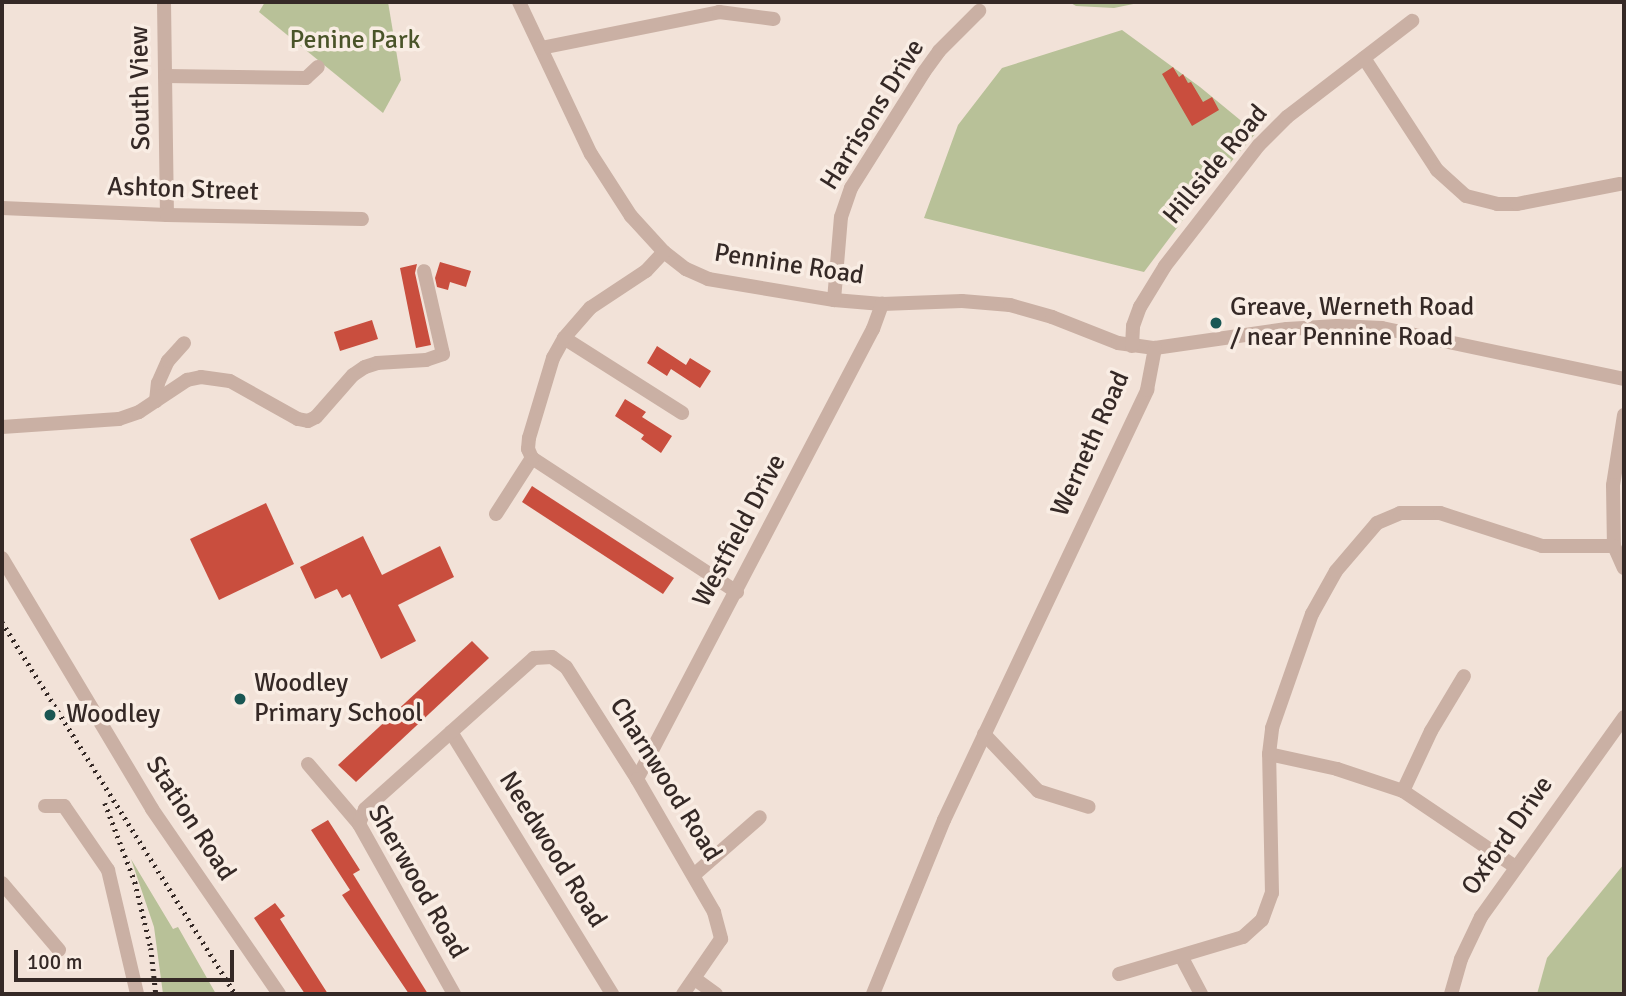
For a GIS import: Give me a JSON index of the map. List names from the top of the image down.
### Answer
{
  "streets": {
    "street": [
      "South View",
      "Harrisons Drive",
      "Hillside Road",
      "Ashton Street",
      "Pennine Road",
      "Werneth Road",
      "Westfield Drive",
      "Charnwood Road",
      "Station Road",
      "Oxford Drive",
      "Needwood Road",
      "Sherwood Road"
    ]
  },
  "crossings": [
    ["South View", "Ashton Street"],
    ["Harrisons Drive", "Pennine Road"],
    ["Hillside Road", "Pennine Road"],
    ["Pennine Road", "Werneth Road"],
    ["Pennine Road", "Westfield Drive"],
    ["Westfield Drive", "Charnwood Road"],
    ["Charnwood Road", "Needwood Road"]
  ],
  "parks": ["Penine Park"],
  "places": ["Greave, Werneth Road / near Pennine Road", "Woodley Primary School", "Woodley"],
  "scale_bar": "100 m"
}
